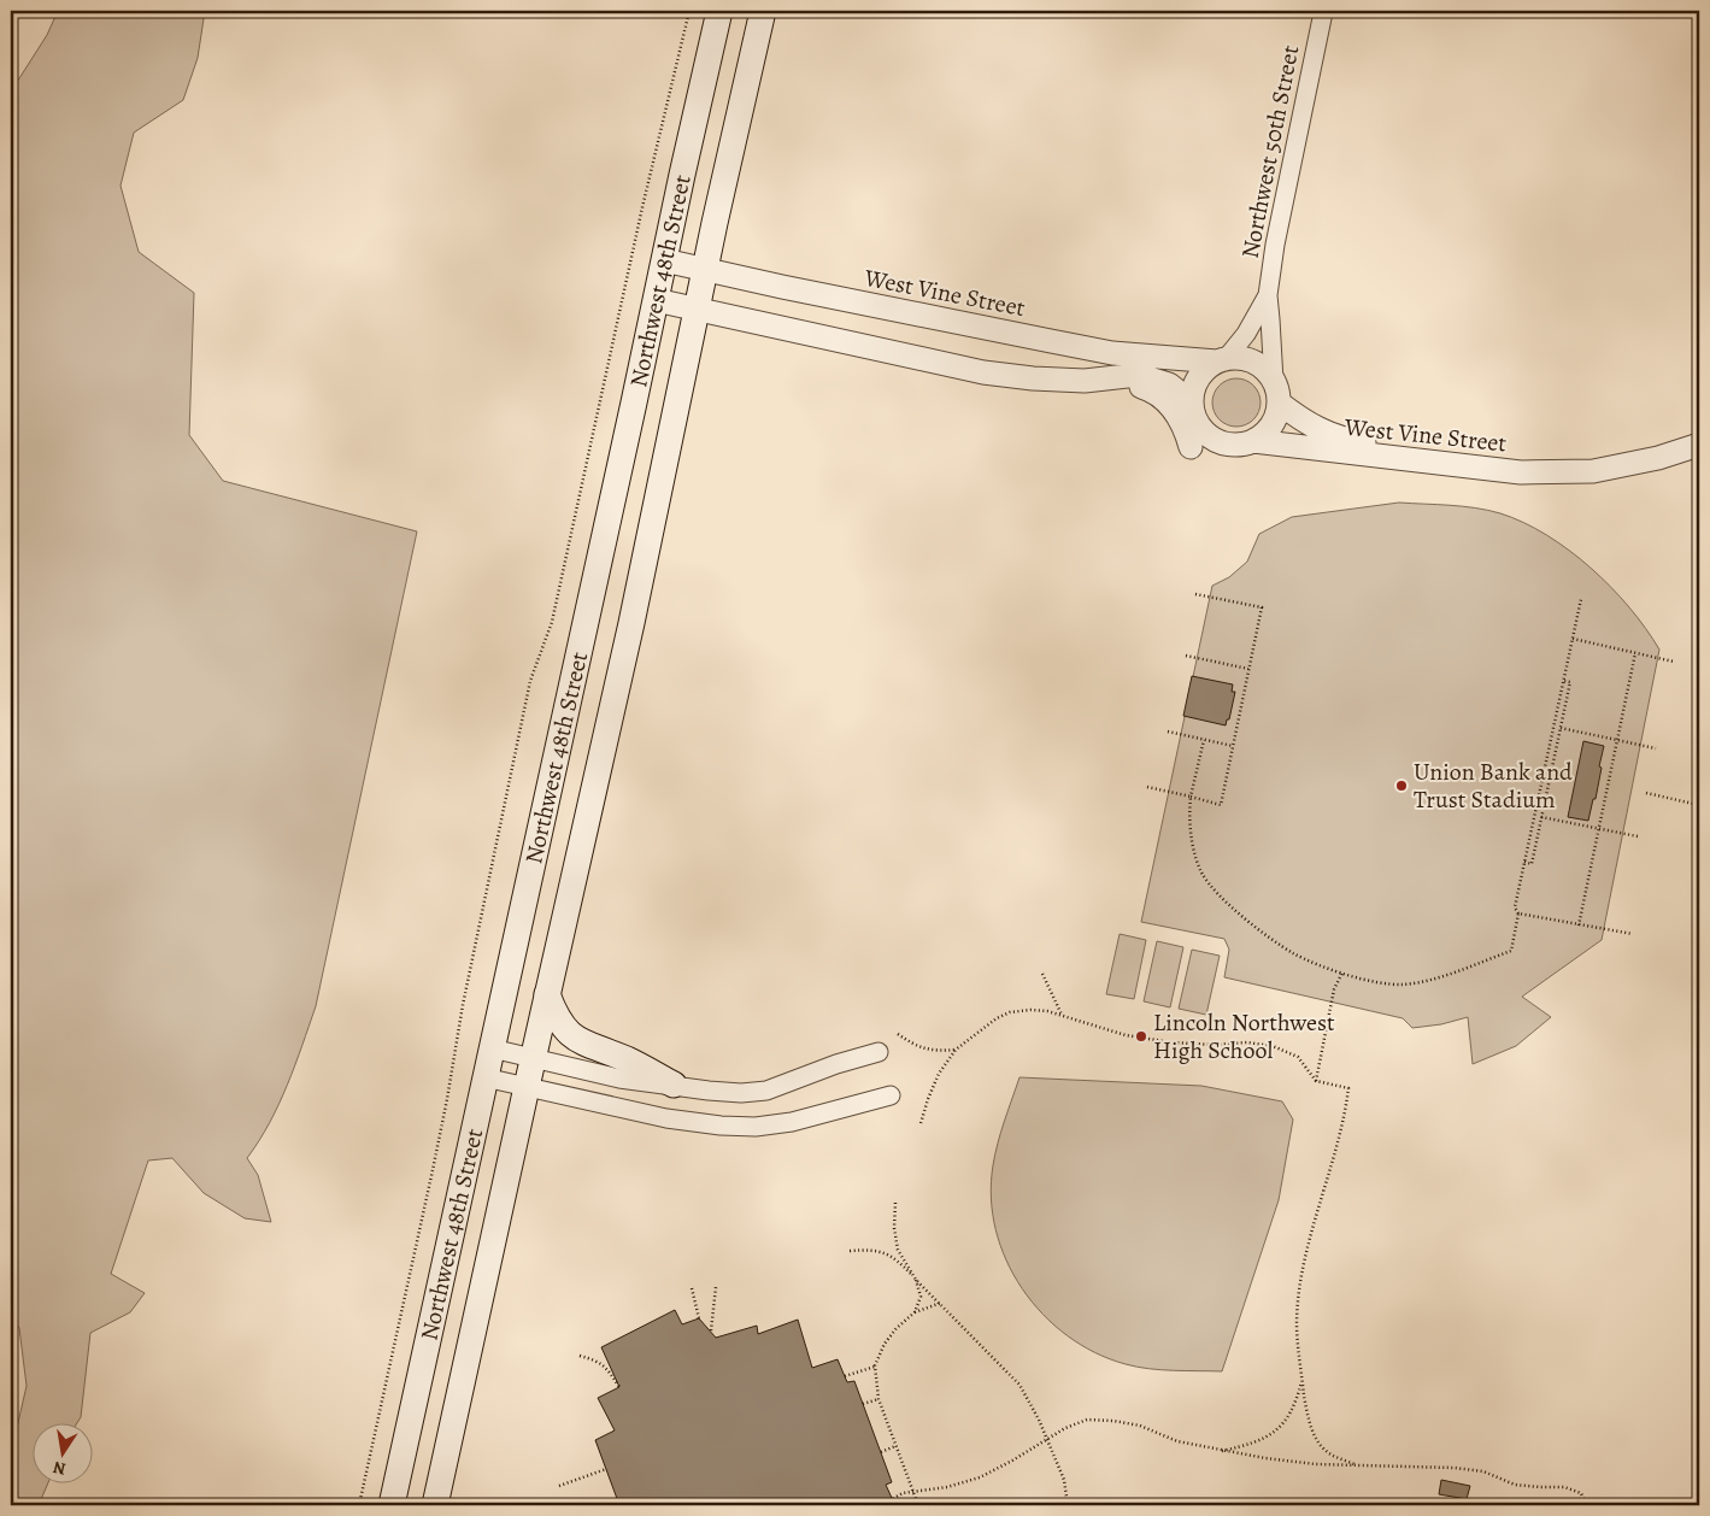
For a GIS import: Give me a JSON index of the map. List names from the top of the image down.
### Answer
{
  "streets": {
    "main road": ["Northwest 48th Street"],
    "street": ["Northwest 50th Street", "West Vine Street"]
  },
  "crossings": [
    ["Northwest 50th Street", "West Vine Street"],
    ["Northwest 48th Street", "West Vine Street"]
  ],
  "places": ["Union Bank and Trust Stadium", "Lincoln Northwest High School"],
  "north": "bottom"
}
